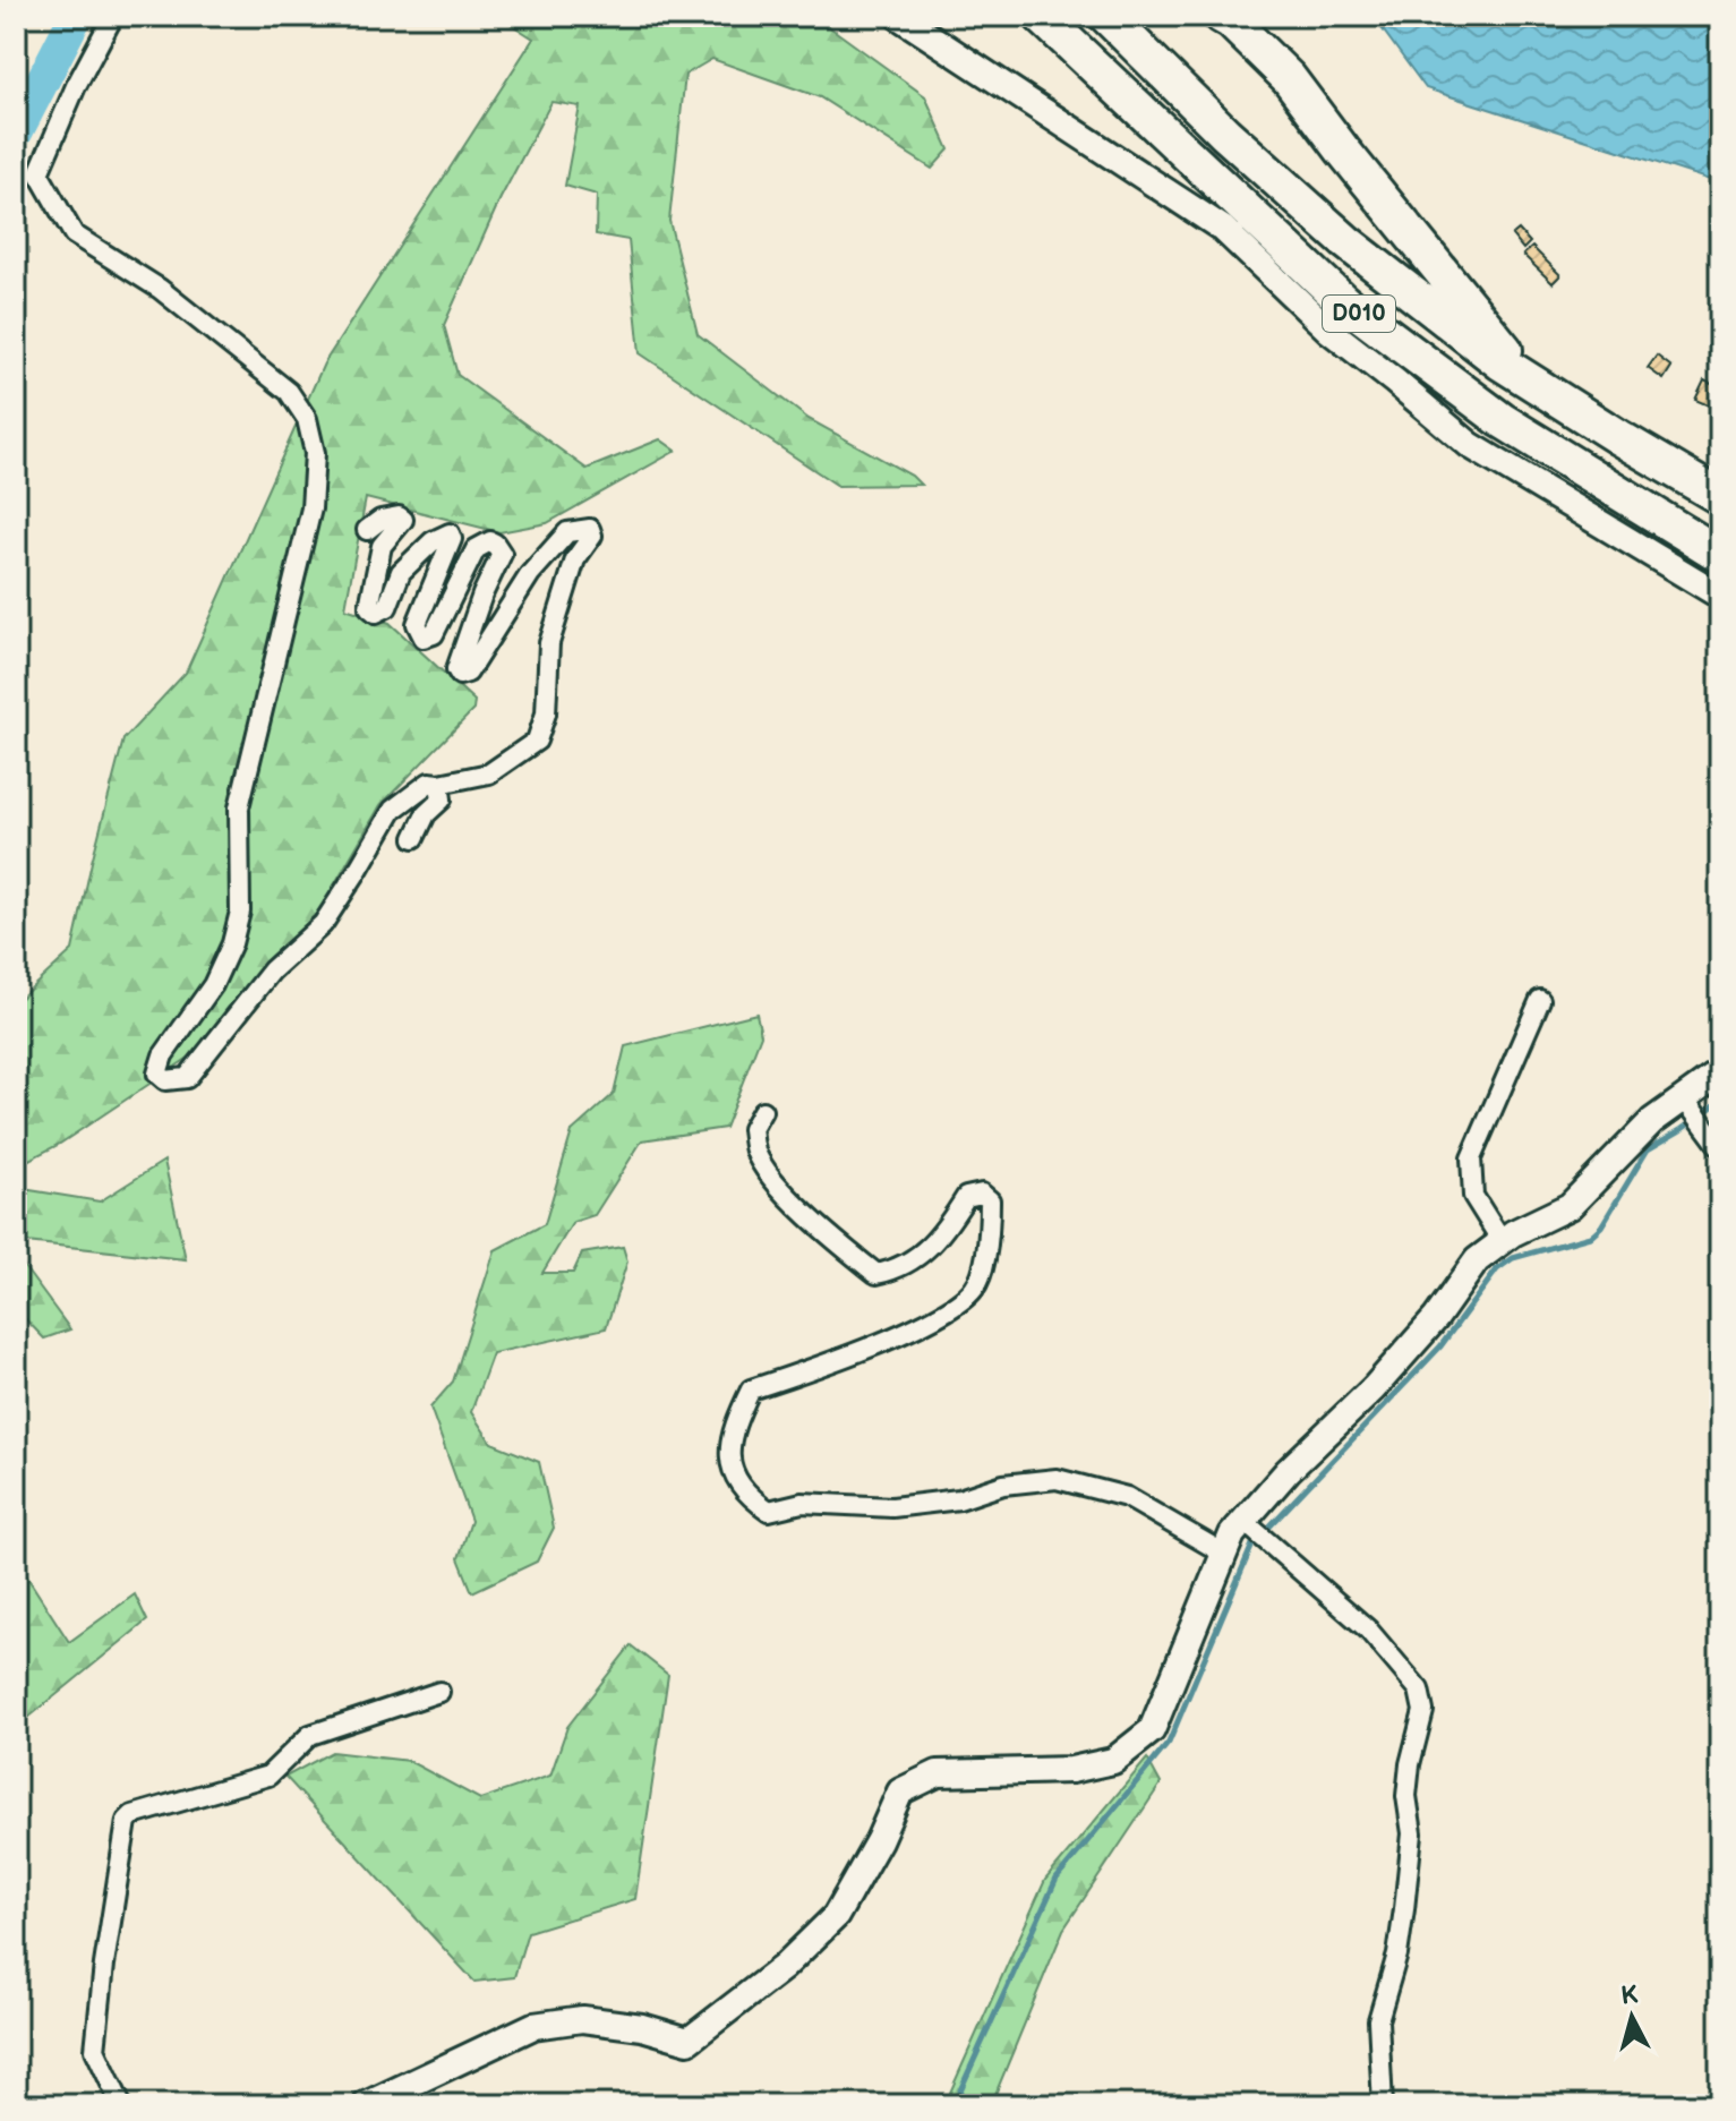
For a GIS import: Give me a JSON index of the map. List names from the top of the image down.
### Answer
{
  "streets": {
    "highway": ["D010"]
  },
  "north": "top"
}
